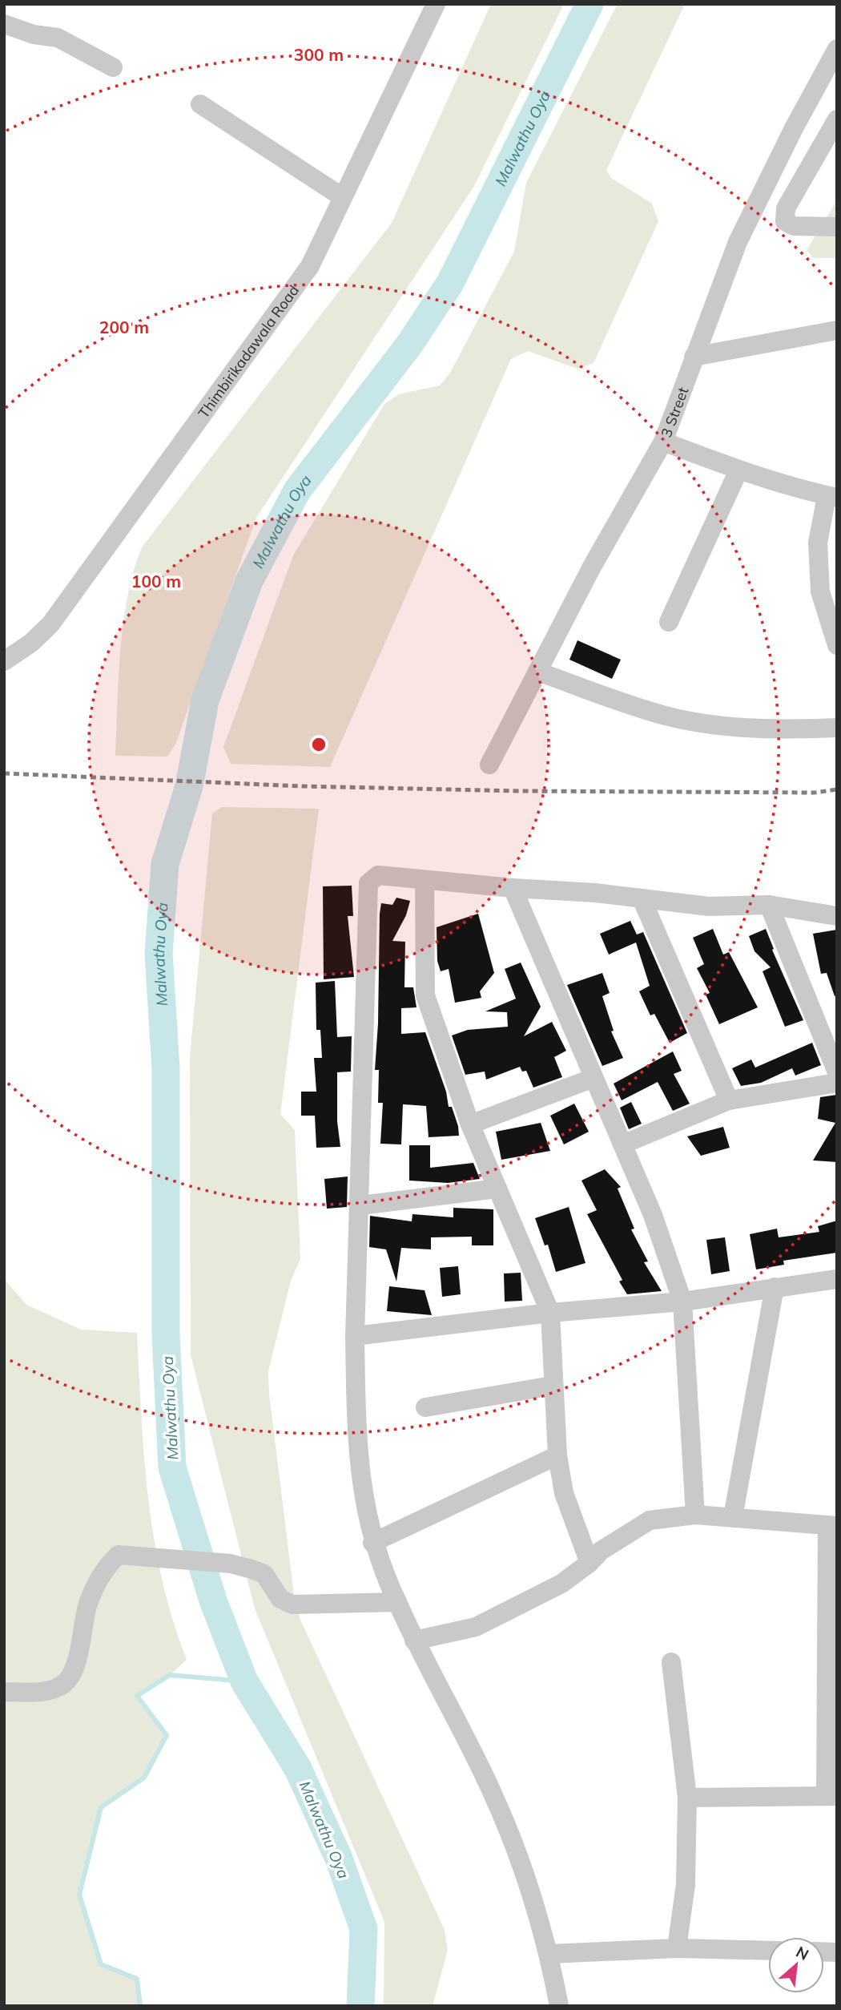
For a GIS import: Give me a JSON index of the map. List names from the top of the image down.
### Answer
{
  "streets": {
    "street": ["Thimbirikadawala Road", "3 Street"]
  },
  "water": ["Malwathu Oya"],
  "north": "top right",
  "rings": ["300 m", "200 m", "100 m"]
}
